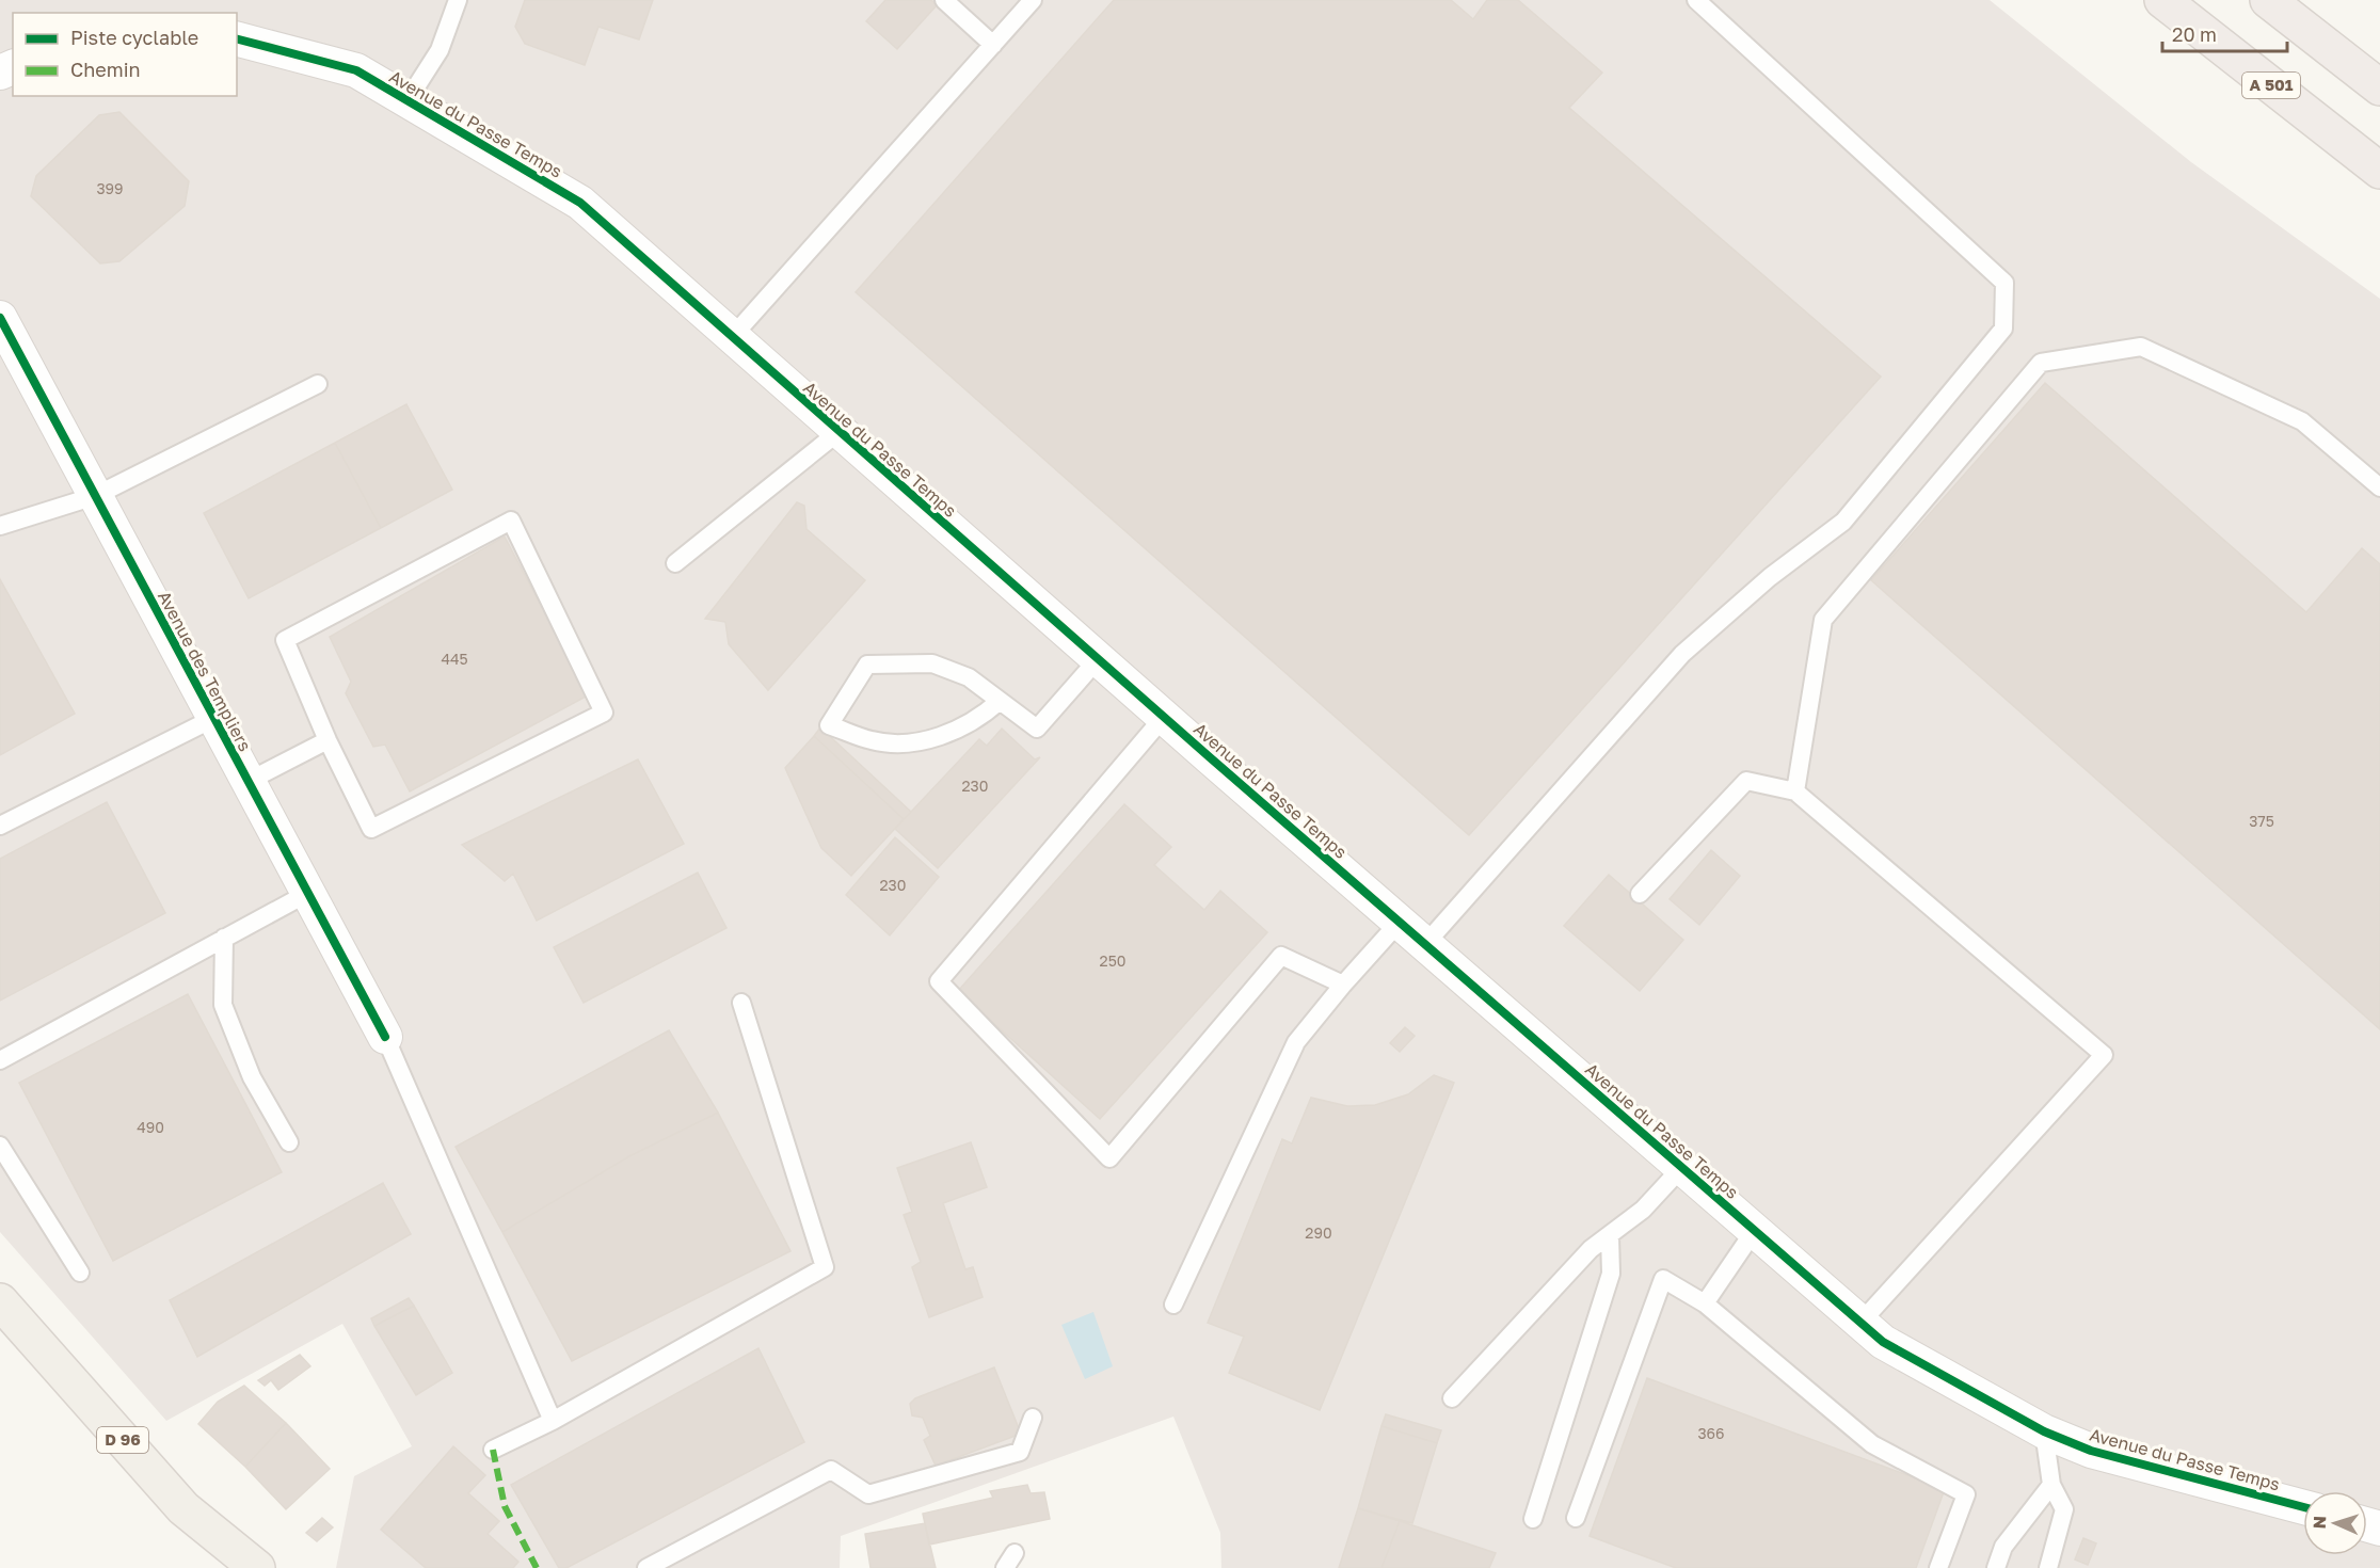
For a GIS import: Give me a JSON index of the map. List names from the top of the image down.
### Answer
{
  "streets": {
    "highway": ["A 501"],
    "main road": ["D 96"],
    "street": ["Avenue du Passe Temps", "Avenue des Templiers"]
  },
  "house_numbers": [
    "399",
    "445",
    "230",
    "375",
    "230",
    "250",
    "490",
    "290",
    "366"
  ],
  "legend": ["Piste cyclable", "Chemin"],
  "scale_bar": "20 m",
  "north": "left"
}
